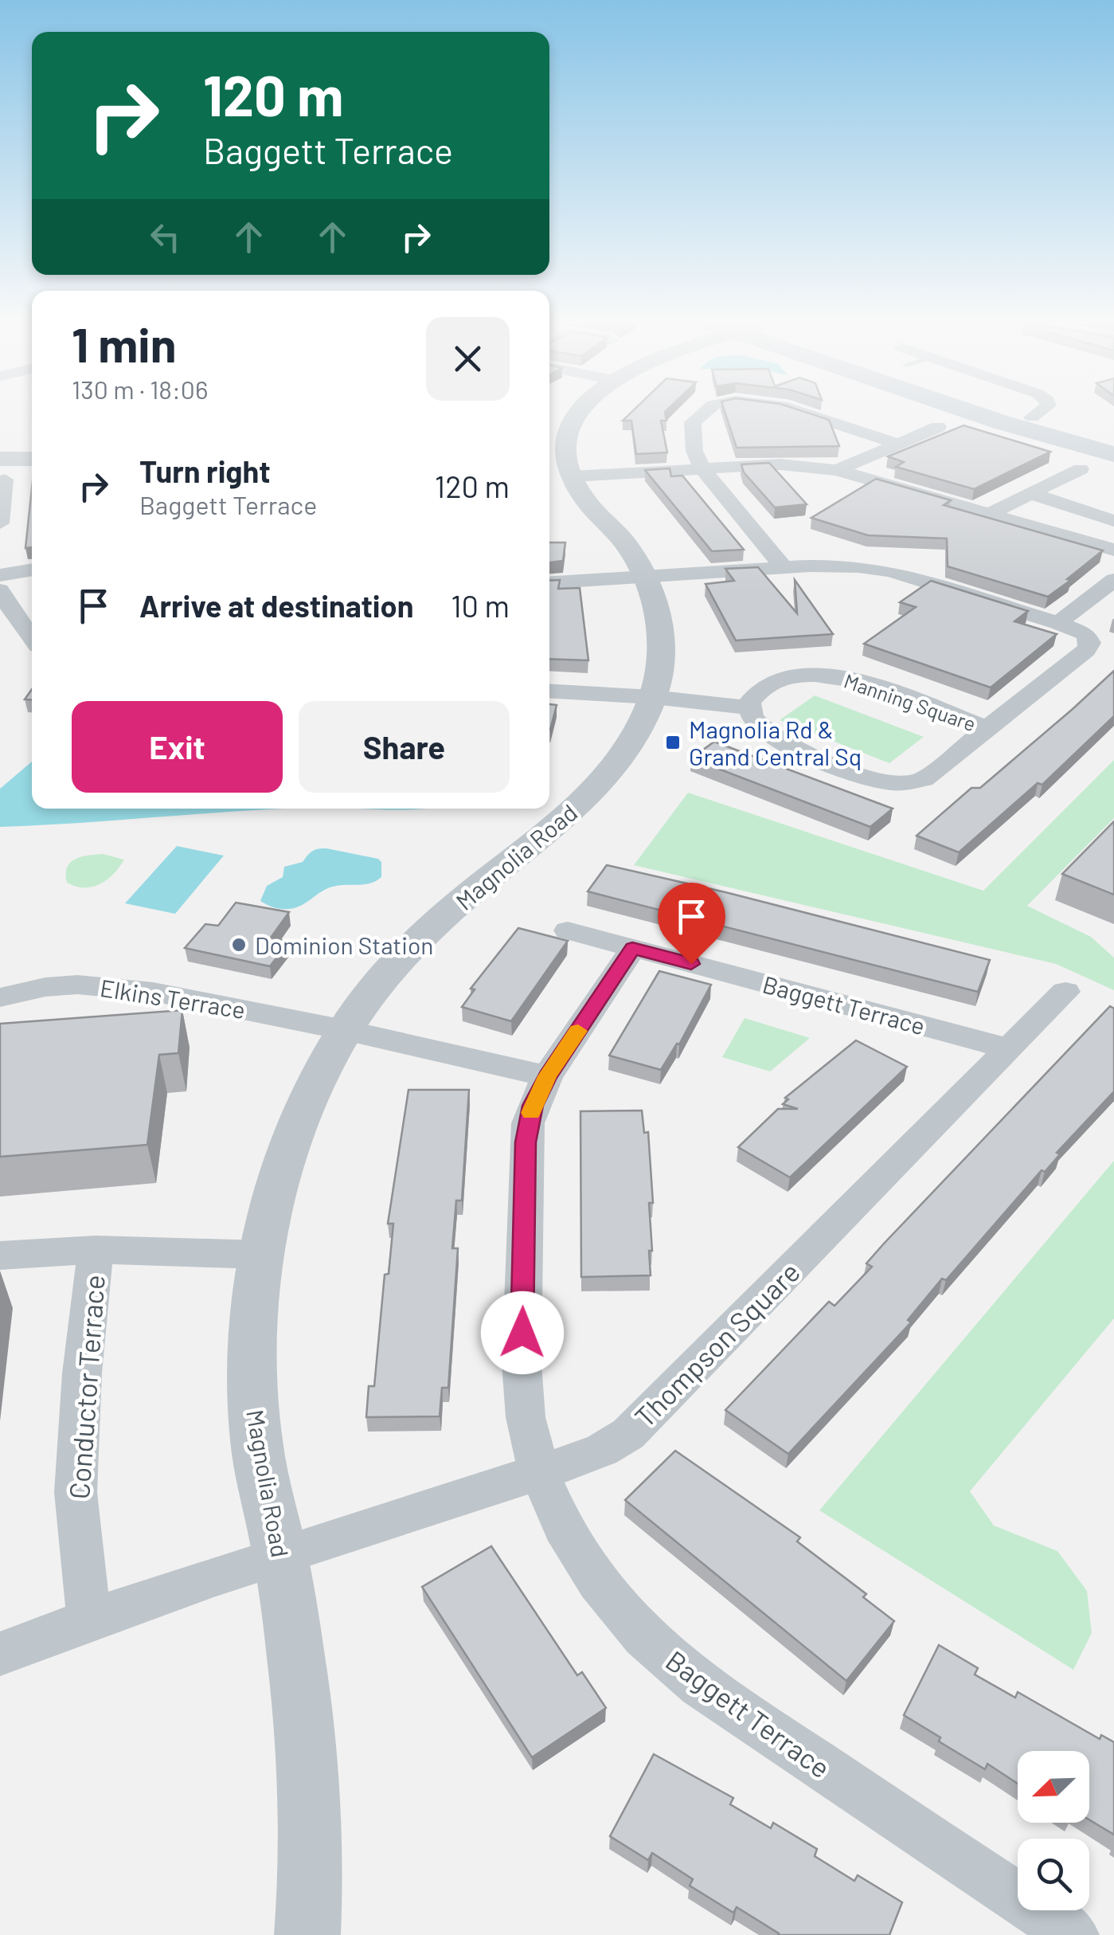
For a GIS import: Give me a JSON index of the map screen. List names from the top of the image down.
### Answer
{
  "streets": {
    "street": [
      "Manning Square",
      "Magnolia Road",
      "Elkins Terrace",
      "Baggett Terrace",
      "Thompson Square",
      "Conductor Terrace"
    ]
  },
  "crossings": [
    ["Manning Square", "Magnolia Road"],
    ["Magnolia Road", "Elkins Terrace"],
    ["Magnolia Road", "Thompson Square"],
    ["Baggett Terrace", "Thompson Square"],
    ["Thompson Square", "Conductor Terrace"]
  ],
  "places": {
    "transit": ["Magnolia Rd & Grand Central Sq"],
    "other": ["Dominion Station"]
  },
  "north": "bottom left",
  "page": {
    "turn": ["120 m", "Baggett Terrace"],
    "heading": ["1 min", "130 m · 18:06"],
    "list": [
      {
        "name": "Turn right",
        "note": "Baggett Terrace",
        "value": "120 m"
      },
      {
        "name": "Arrive at destination",
        "value": "10 m"
      }
    ],
    "buttons": ["Exit", "Share"]
  }
}
